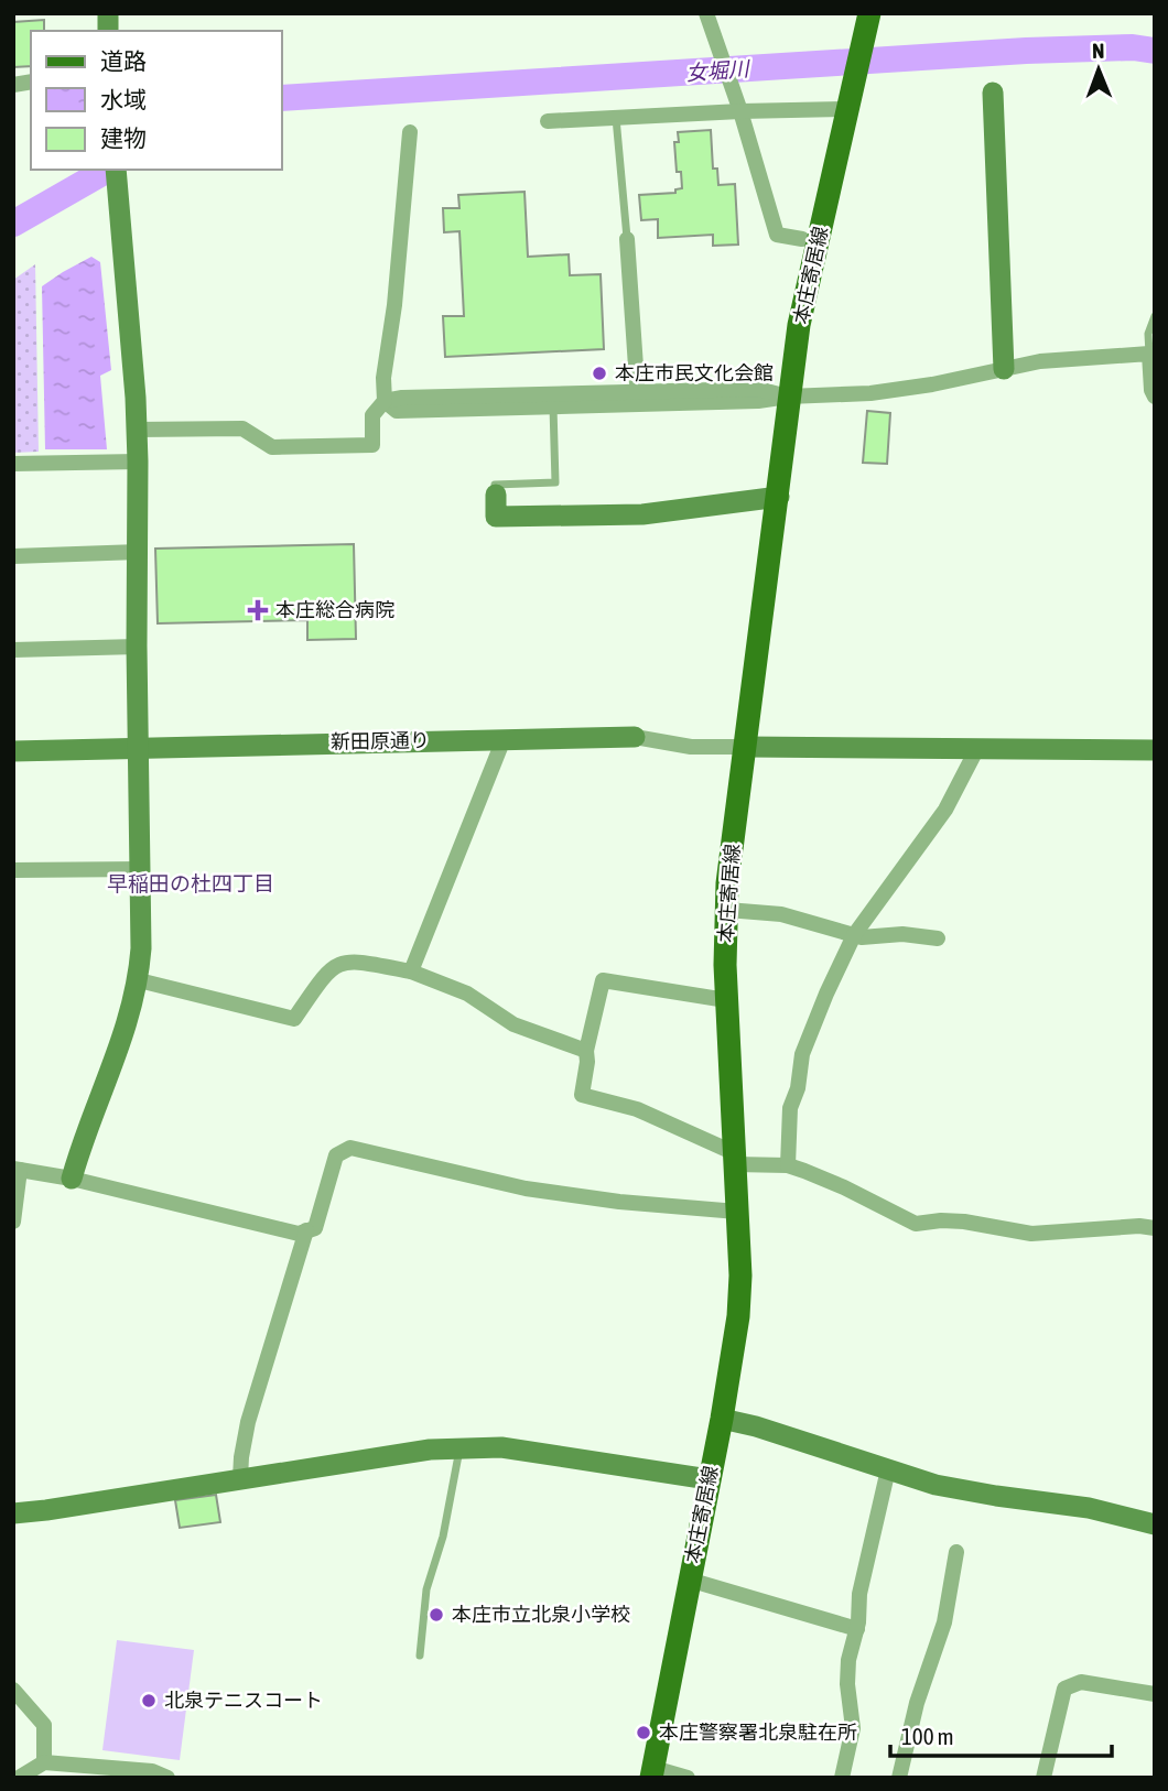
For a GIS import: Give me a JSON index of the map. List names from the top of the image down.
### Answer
{
  "streets": {
    "main road": ["本庄寄居線"],
    "street": ["新田原通り"]
  },
  "crossings": [
    ["本庄寄居線", "新田原通り"]
  ],
  "districts": ["早稲田の杜四丁目"],
  "water": ["女堀川"],
  "places": {
    "other": [
      "本庄市民文化会館",
      "本庄市立北泉小学校",
      "北泉テニスコート",
      "本庄警察署北泉駐在所"
    ],
    "health": ["本庄総合病院"]
  },
  "legend": ["道路", "水域", "建物"],
  "scale_bar": "100 m",
  "north": "top"
}
